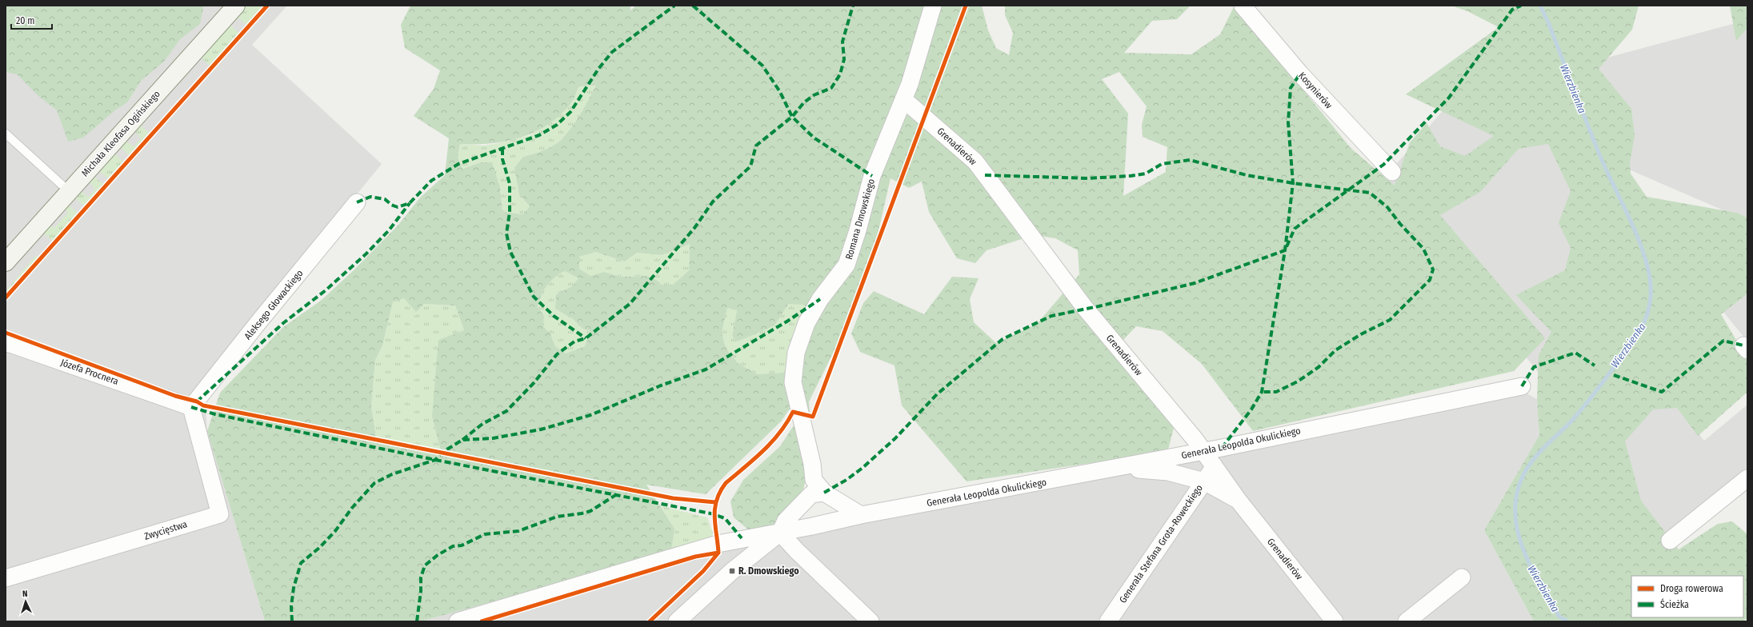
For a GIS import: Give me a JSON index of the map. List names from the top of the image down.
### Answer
{
  "streets": {
    "street": [
      "Kosynierów",
      "Michała Kleofasa Ogińskiego",
      "Grenadierów",
      "Romana Dmowskiego",
      "Aleksego Głowackiego",
      "Józefa Procnera",
      "Generała Leopolda Okulickiego",
      "Zwycięstwa",
      "Generała Stefana Grota-Roweckiego"
    ]
  },
  "crossings": [
    ["Grenadierów", "Romana Dmowskiego"],
    ["Grenadierów", "Generała Leopolda Okulickiego"],
    ["Grenadierów", "Generała Stefana Grota-Roweckiego"],
    ["Romana Dmowskiego", "Generała Leopolda Okulickiego"],
    ["Aleksego Głowackiego", "Józefa Procnera"],
    ["Aleksego Głowackiego", "Zwycięstwa"],
    ["Józefa Procnera", "Zwycięstwa"]
  ],
  "water": ["Wierzbienka"],
  "places": {
    "transit": ["R. Dmowskiego"]
  },
  "legend": ["Droga rowerowa", "Ścieżka"],
  "scale_bar": "20 m",
  "north": "top"
}
